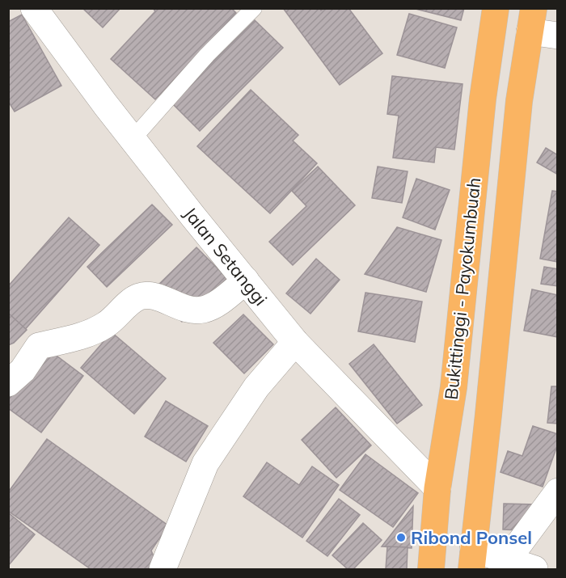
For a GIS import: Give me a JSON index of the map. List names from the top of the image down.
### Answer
{
  "streets": {
    "highway": ["Bukittinggi - Payokumbuah"],
    "street": ["Jalan Setanggi"]
  },
  "crossings": [
    ["Jalan Setanggi", "Bukittinggi - Payokumbuah"]
  ],
  "places": ["Ribond Ponsel"]
}
